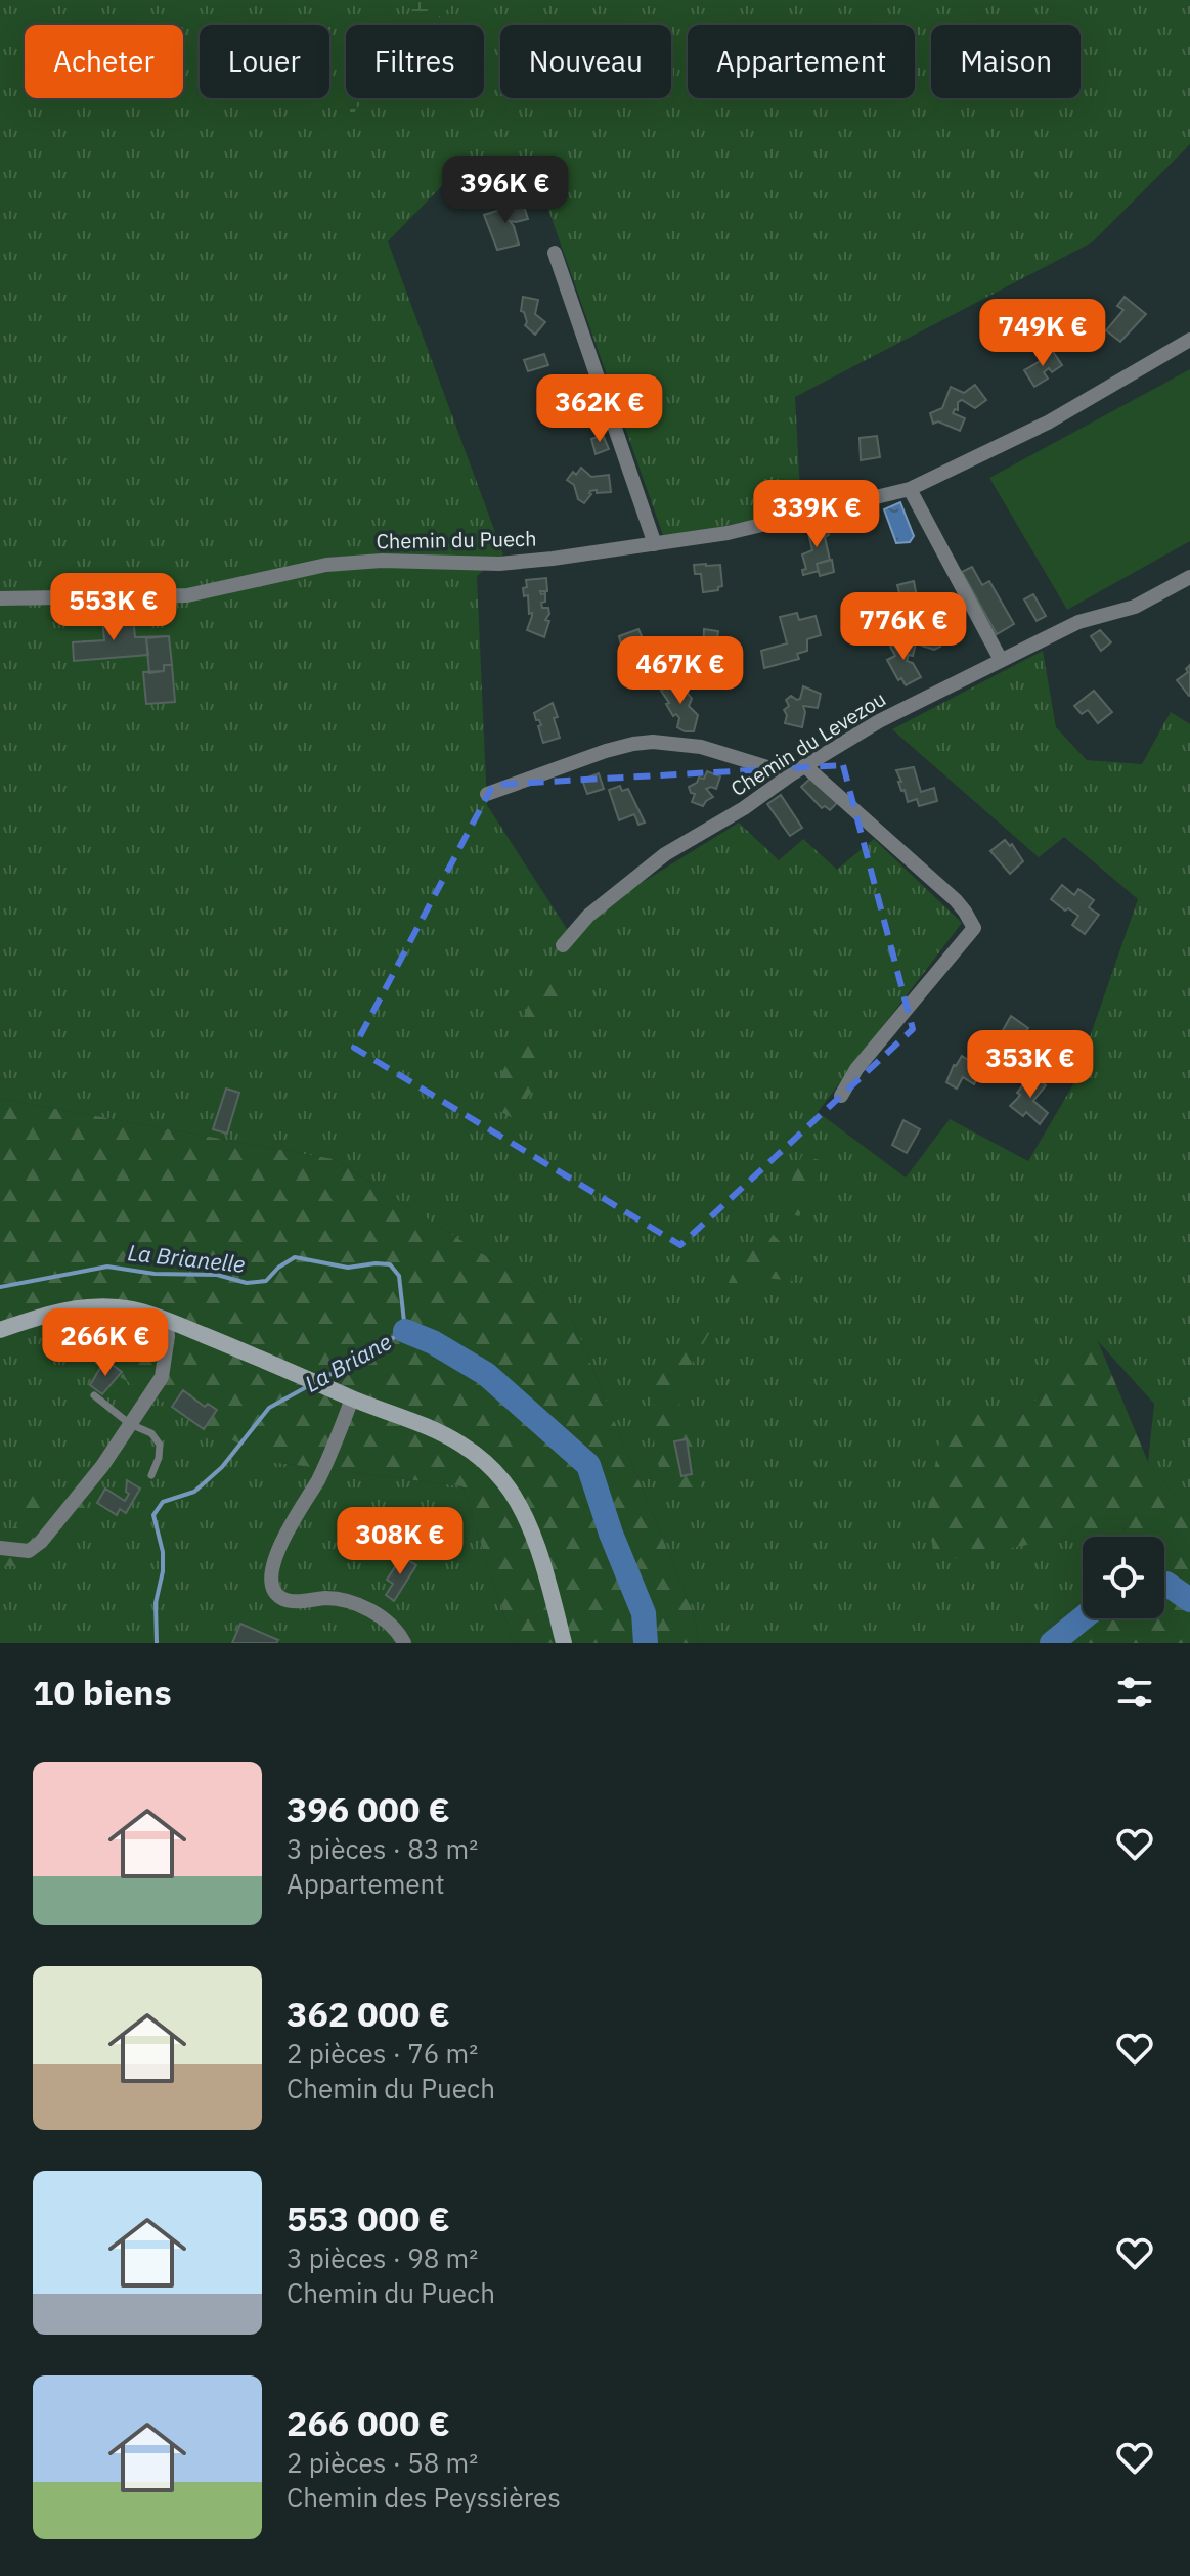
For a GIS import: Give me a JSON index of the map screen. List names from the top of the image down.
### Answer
{
  "streets": {
    "street": ["Chemin du Puech", "Chemin du Levezou"]
  },
  "water": ["La Brianelle", "La Briane"],
  "page": {
    "chip": [
      "Acheter",
      "Louer",
      "Filtres",
      "Nouveau",
      "Appartement",
      "Maison"
    ],
    "price": [
      "396K €",
      "749K €",
      "362K €",
      "339K €",
      "553K €",
      "776K €",
      "467K €",
      "353K €",
      "266K €",
      "308K €"
    ],
    "heading": "10 biens",
    "list": [
      {
        "name": "396 000 €",
        "note": "3 pièces · 83 m² · Appartement"
      },
      {
        "name": "362 000 €",
        "note": "2 pièces · 76 m² · Chemin du Puech"
      },
      {
        "name": "553 000 €",
        "note": "3 pièces · 98 m² · Chemin du Puech"
      },
      {
        "name": "266 000 €",
        "note": "2 pièces · 58 m² · Chemin des Peyssières"
      }
    ]
  }
}
